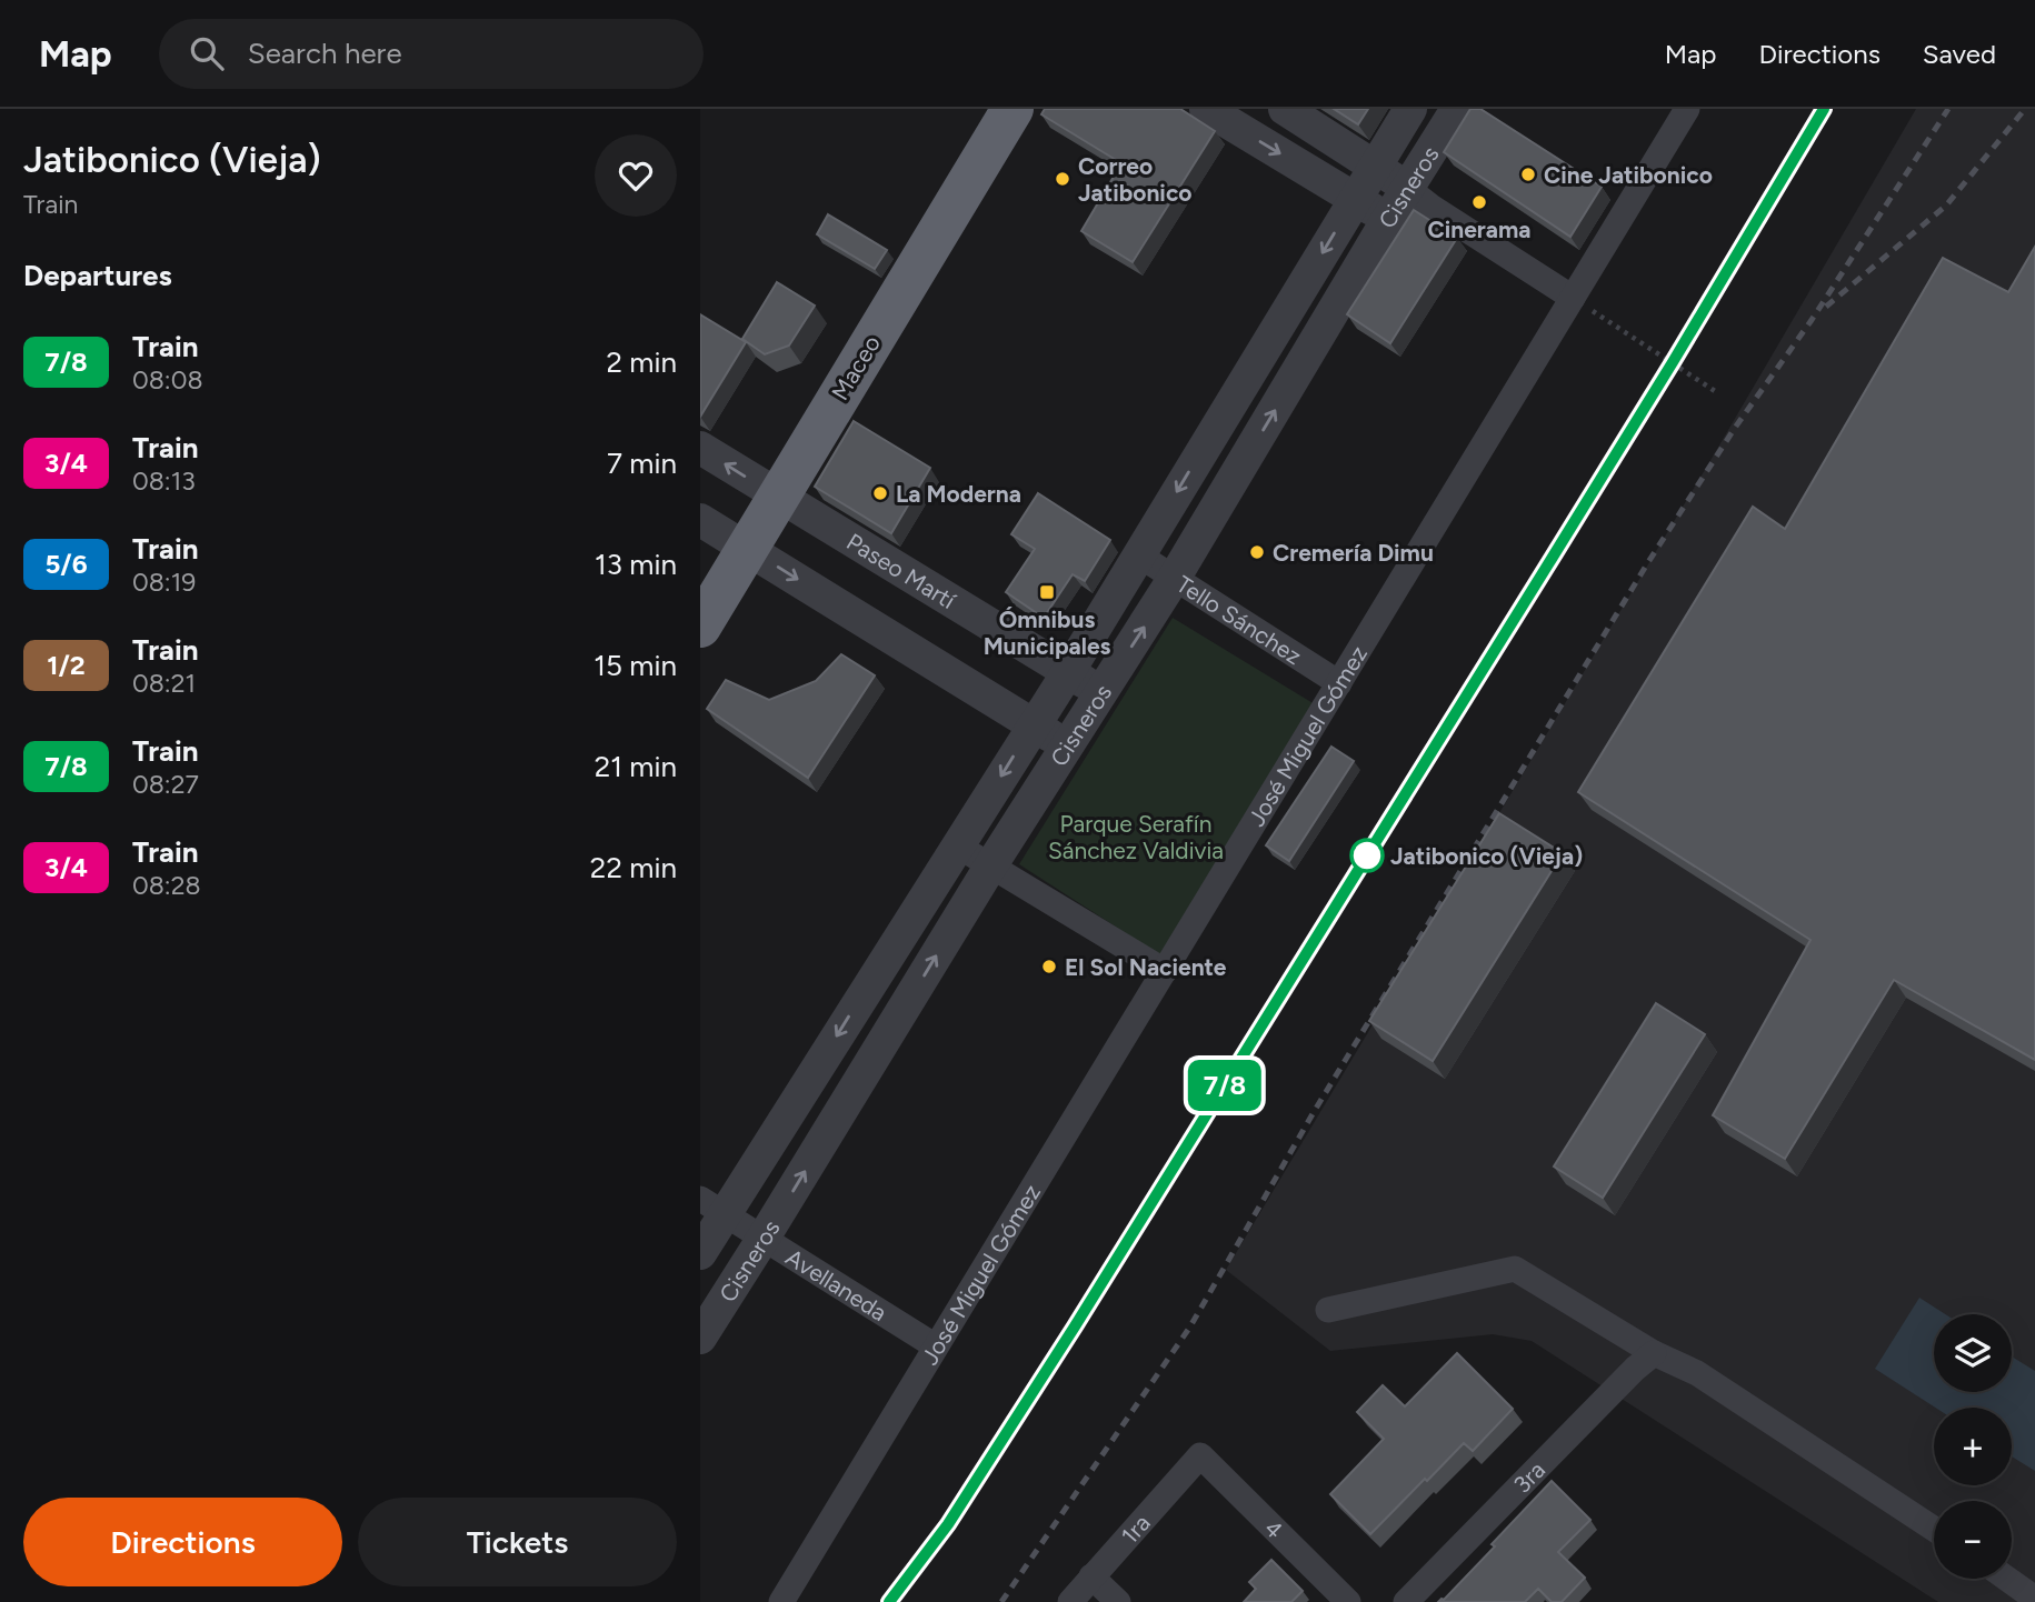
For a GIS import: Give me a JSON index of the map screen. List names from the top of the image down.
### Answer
{
  "streets": {
    "highway": ["Maceo"],
    "street": [
      "Cisneros",
      "Paseo Martí",
      "Tello Sánchez",
      "José Miguel Gómez",
      "Avellaneda",
      "3ra",
      "1ra",
      "4"
    ]
  },
  "crossings": [
    ["Cisneros", "Paseo Martí"],
    ["Cisneros", "Tello Sánchez"],
    ["Cisneros", "Avellaneda"],
    ["Maceo", "Paseo Martí"],
    ["Tello Sánchez", "José Miguel Gómez"],
    ["José Miguel Gómez", "Avellaneda"],
    ["1ra", "4"]
  ],
  "parks": ["Parque Serafín Sánchez Valdivia"],
  "places": {
    "other": [
      "Cine Jatibonico",
      "Correo Jatibonico",
      "Cinerama",
      "La Moderna",
      "Cremería Dimu",
      "Jatibonico (Vieja)",
      "El Sol Naciente"
    ],
    "transit": ["Ómnibus Municipales"]
  },
  "page": {
    "header": "Map",
    "search": "Search here",
    "nav": ["Map", "Directions", "Saved"],
    "heading": [
      ["Jatibonico (Vieja)", "Train"],
      "Departures"
    ],
    "on_map": "7/8",
    "list": [
      {
        "mark": "7/8",
        "name": "Train",
        "note": "08:08",
        "value": "2 min"
      },
      {
        "mark": "3/4",
        "name": "Train",
        "note": "08:13",
        "value": "7 min"
      },
      {
        "mark": "5/6",
        "name": "Train",
        "note": "08:19",
        "value": "13 min"
      },
      {
        "mark": "1/2",
        "name": "Train",
        "note": "08:21",
        "value": "15 min"
      },
      {
        "mark": "7/8",
        "name": "Train",
        "note": "08:27",
        "value": "21 min"
      },
      {
        "mark": "3/4",
        "name": "Train",
        "note": "08:28",
        "value": "22 min"
      }
    ],
    "map_buttons": ["+", "−"],
    "buttons": ["Directions", "Tickets"]
  }
}
